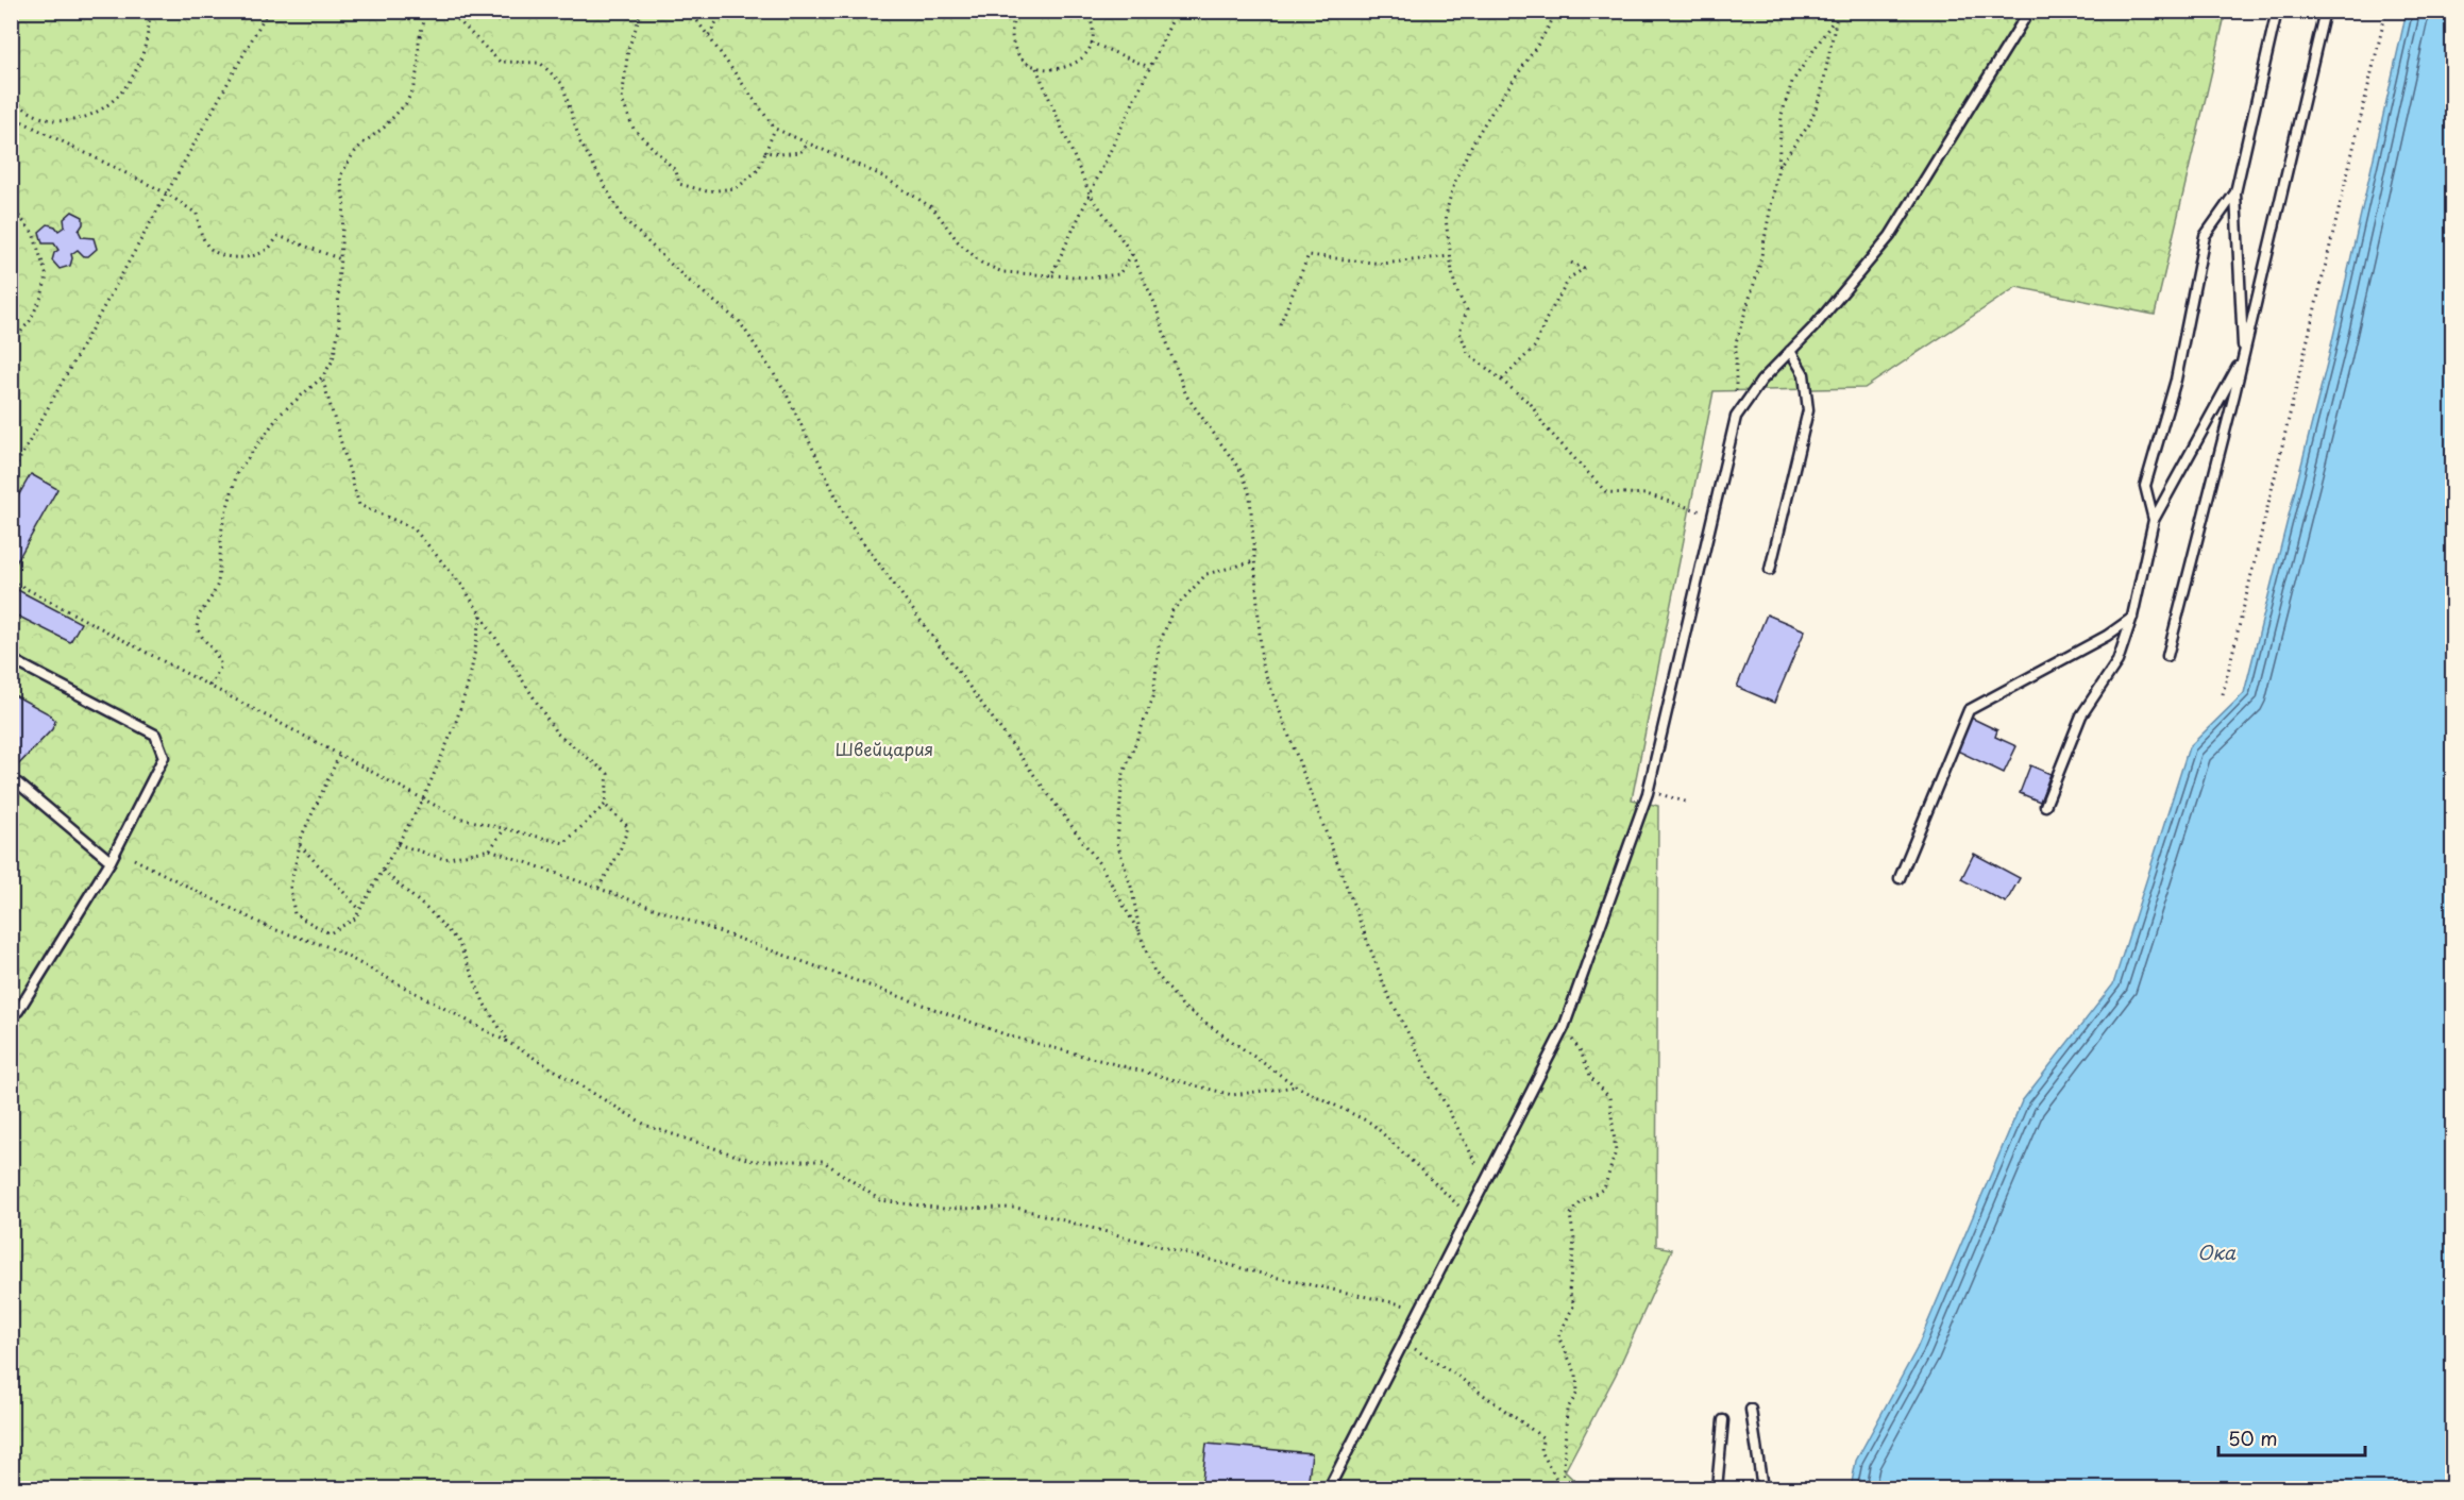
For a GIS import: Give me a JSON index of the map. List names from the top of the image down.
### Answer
{
  "water": ["Ока"],
  "parks": ["Швейцария"],
  "scale_bar": "50 m"
}
